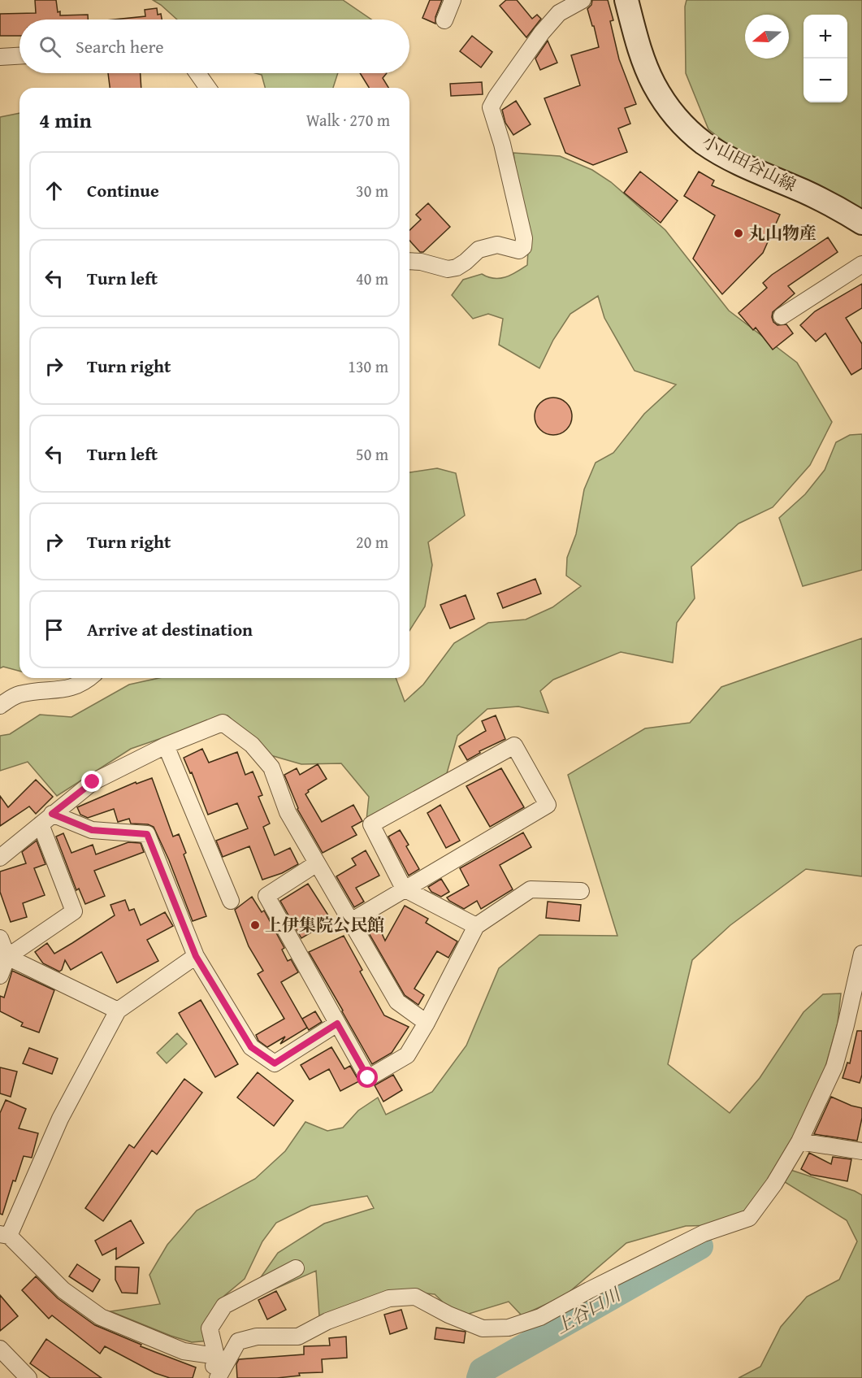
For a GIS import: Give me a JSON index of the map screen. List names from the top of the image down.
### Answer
{
  "streets": {
    "main road": ["小山田谷山線"]
  },
  "water": ["上谷口川"],
  "places": ["丸山物産", "上伊集院公民館"],
  "north": "left",
  "page": {
    "map_buttons": ["+", "−"],
    "search": "Search here",
    "heading": ["4 min", "Walk · 270 m"],
    "list": [
      ["Continue", "30 m"],
      ["Turn left", "40 m"],
      ["Turn right", "130 m"],
      ["Turn left", "50 m"],
      ["Turn right", "20 m"],
      "Arrive at destination"
    ]
  }
}
